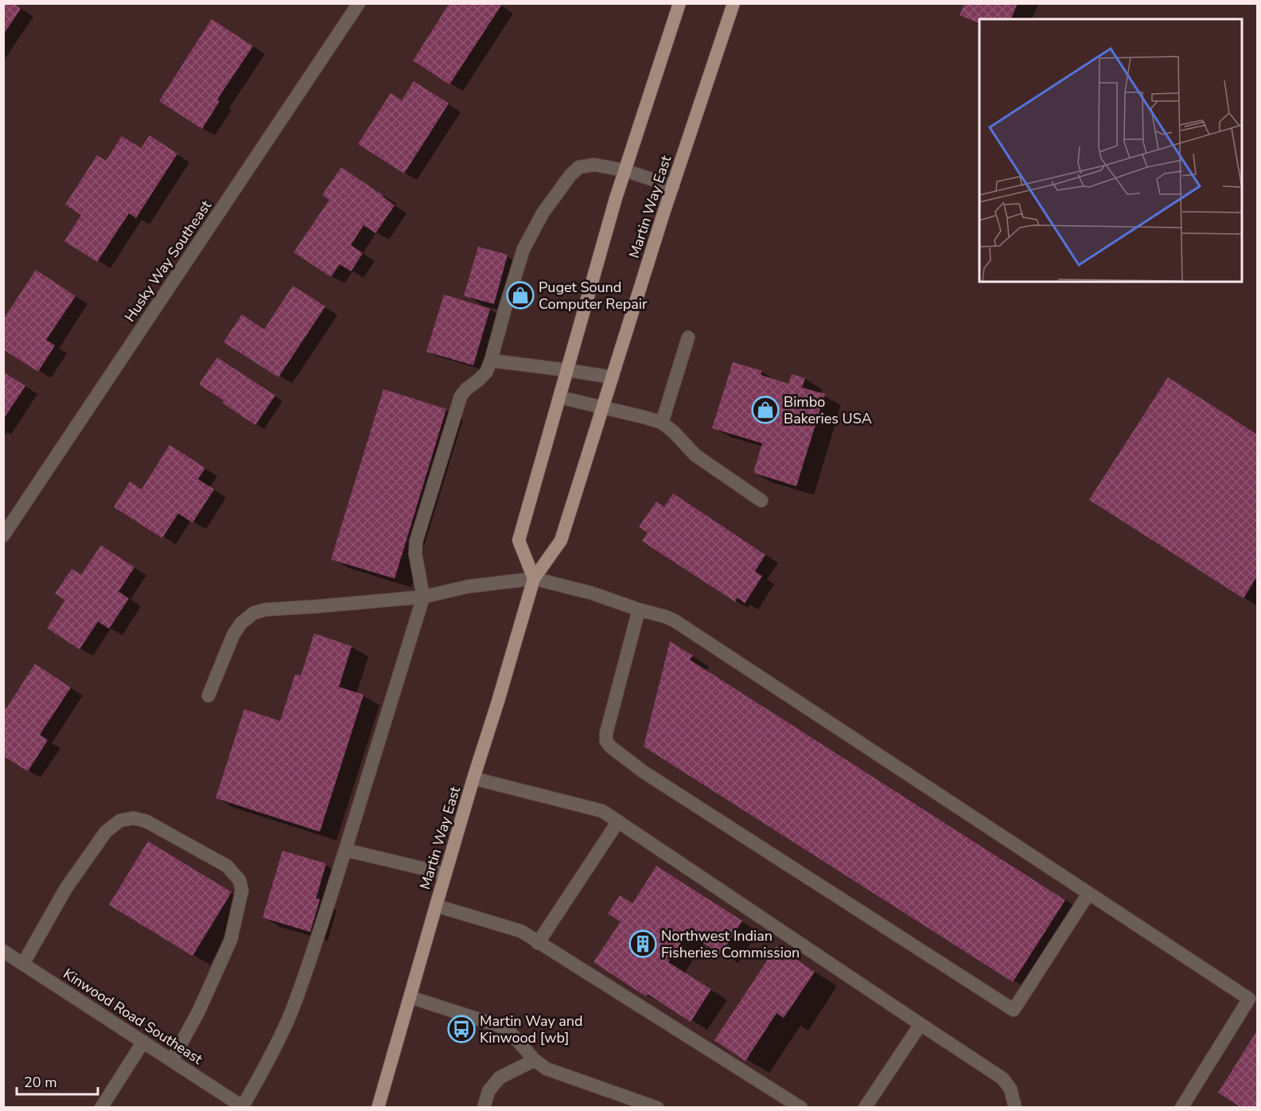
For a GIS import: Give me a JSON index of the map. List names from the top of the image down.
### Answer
{
  "streets": {
    "main road": ["Martin Way East"],
    "street": ["Husky Way Southeast", "Kinwood Road Southeast"]
  },
  "places": {
    "shop": ["Puget Sound Computer Repair", "Bimbo Bakeries USA"],
    "building": ["Northwest Indian Fisheries Commission"],
    "bus stop": ["Martin Way and Kinwood [wb]"]
  },
  "scale_bar": "20 m"
}
